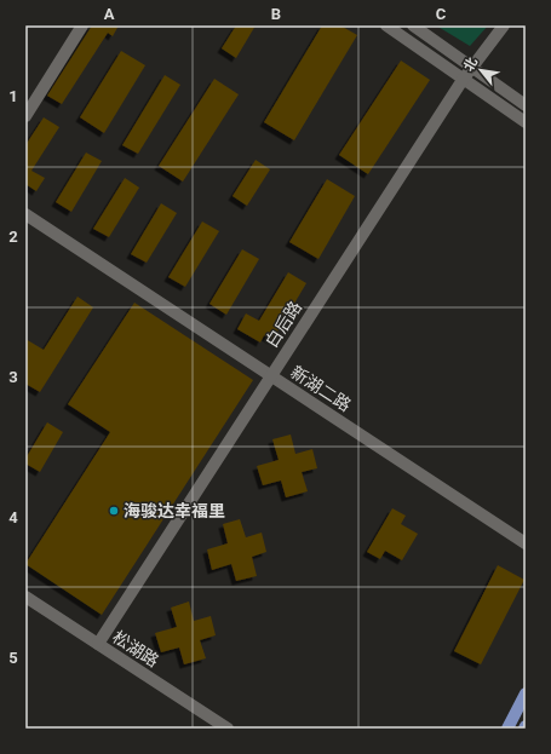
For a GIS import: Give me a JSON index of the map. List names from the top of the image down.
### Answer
{
  "streets": {
    "street": ["白后路", "新湖二路", "松湖路"]
  },
  "crossings": [
    ["白后路", "新湖二路"],
    ["白后路", "松湖路"]
  ],
  "places": ["海骏达幸福里"],
  "north": "top left",
  "grid": {
    "columns": ["A", "B", "C"],
    "rows": [
      "1",
      "2",
      "3",
      "4",
      "5"
    ]
  }
}
